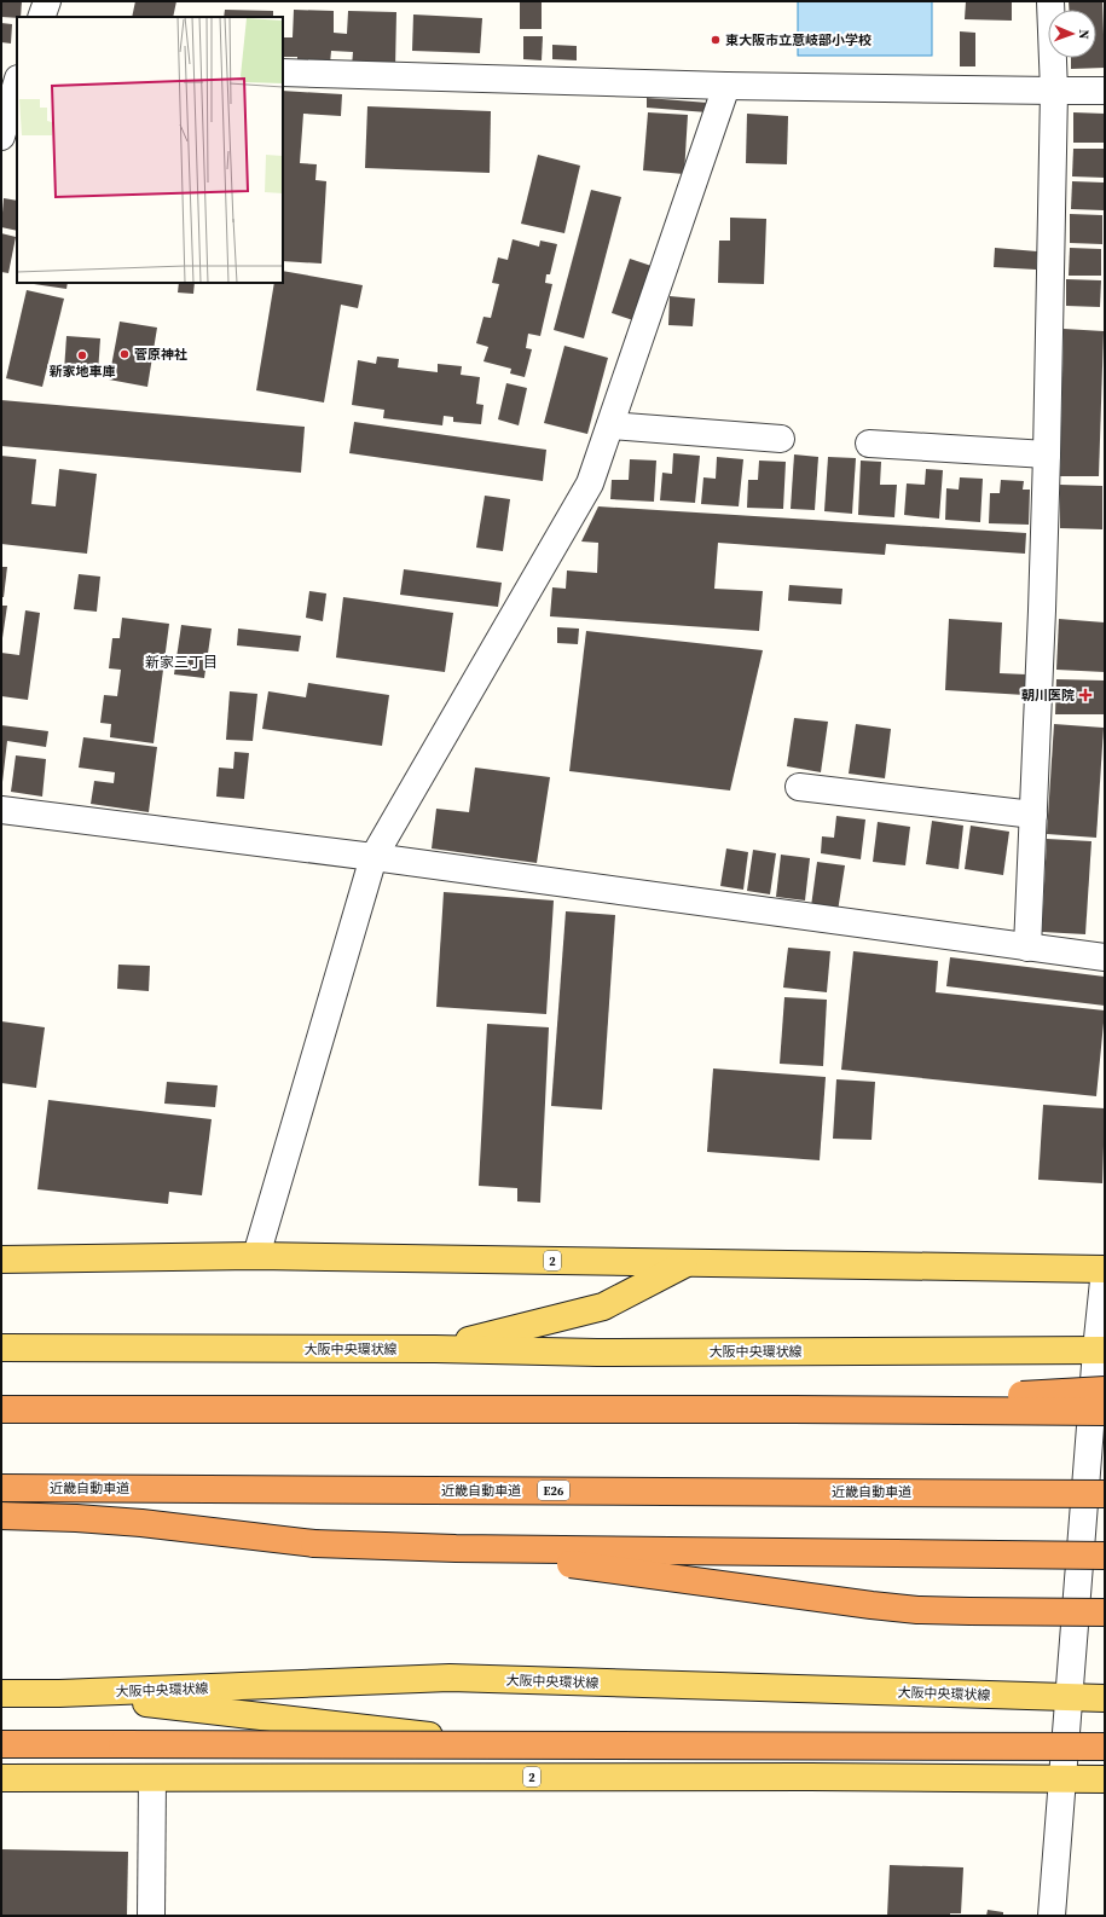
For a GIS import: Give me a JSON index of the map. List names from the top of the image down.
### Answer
{
  "streets": {
    "highway": ["近畿自動車道", "E26"],
    "main road": ["2", "大阪中央環状線"]
  },
  "districts": ["新家三丁目"],
  "places": {
    "other": ["東大阪市立意岐部小学校", "菅原神社", "新家地車庫"],
    "health": ["朝川医院"]
  },
  "north": "right"
}
